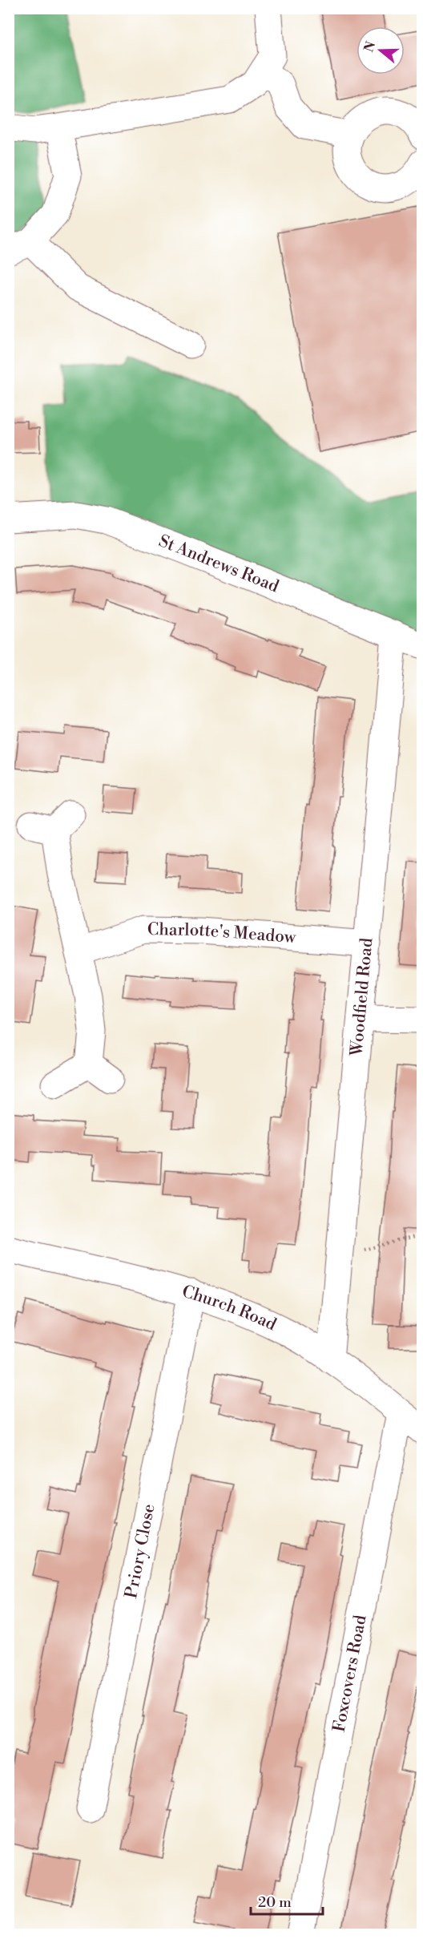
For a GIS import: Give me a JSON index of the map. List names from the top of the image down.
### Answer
{
  "streets": {
    "street": [
      "St Andrews Road",
      "Charlotte's Meadow",
      "Woodfield Road",
      "Church Road",
      "Priory Close",
      "Foxcovers Road"
    ]
  },
  "crossings": [
    ["St Andrews Road", "Woodfield Road"],
    ["Charlotte's Meadow", "Woodfield Road"],
    ["Woodfield Road", "Church Road"],
    ["Church Road", "Priory Close"],
    ["Church Road", "Foxcovers Road"]
  ],
  "scale_bar": "20 m",
  "north": "left"
}
